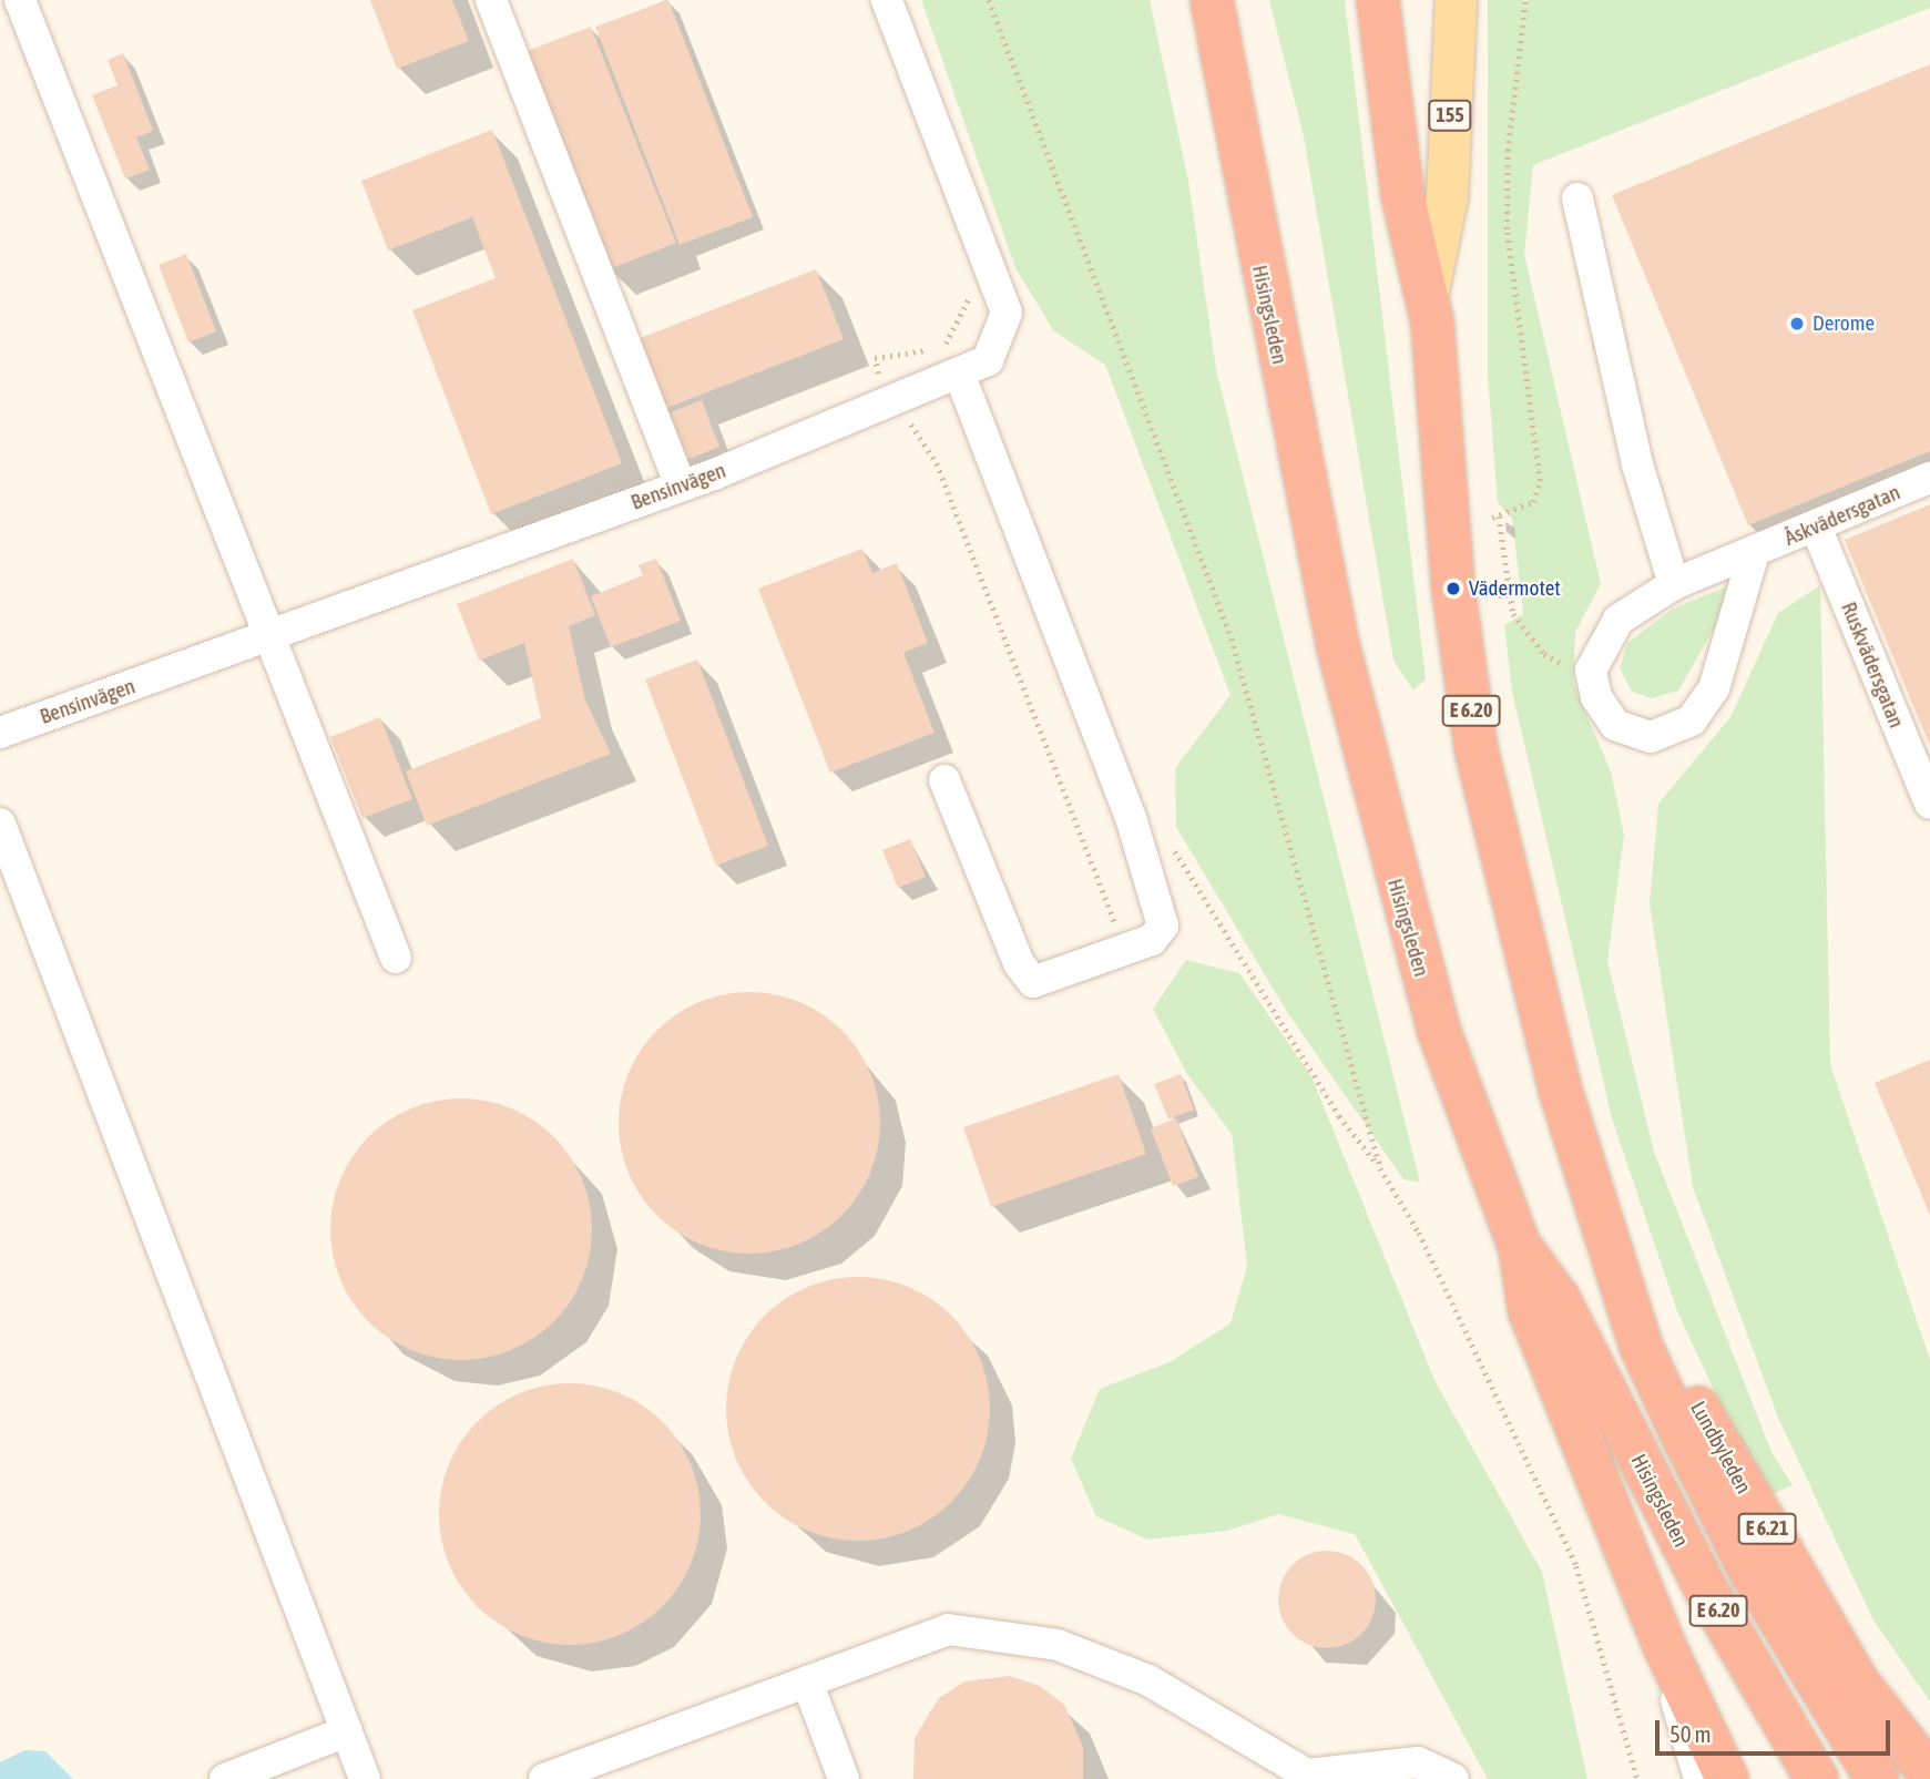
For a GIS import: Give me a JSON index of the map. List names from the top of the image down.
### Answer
{
  "streets": {
    "highway": [
      "Hisingsleden",
      "E 6.20",
      "Lundbyleden",
      "E 6.21"
    ],
    "main road": ["155"],
    "street": ["Bensinvägen", "Åskvädersgatan", "Ruskvädersgatan"]
  },
  "crossings": [
    ["155", "E 6.20"],
    ["Åskvädersgatan", "Ruskvädersgatan"],
    ["E 6.20", "Lundbyleden"]
  ],
  "places": ["Derome", "Vädermotet"],
  "scale_bar": "50 m"
}
